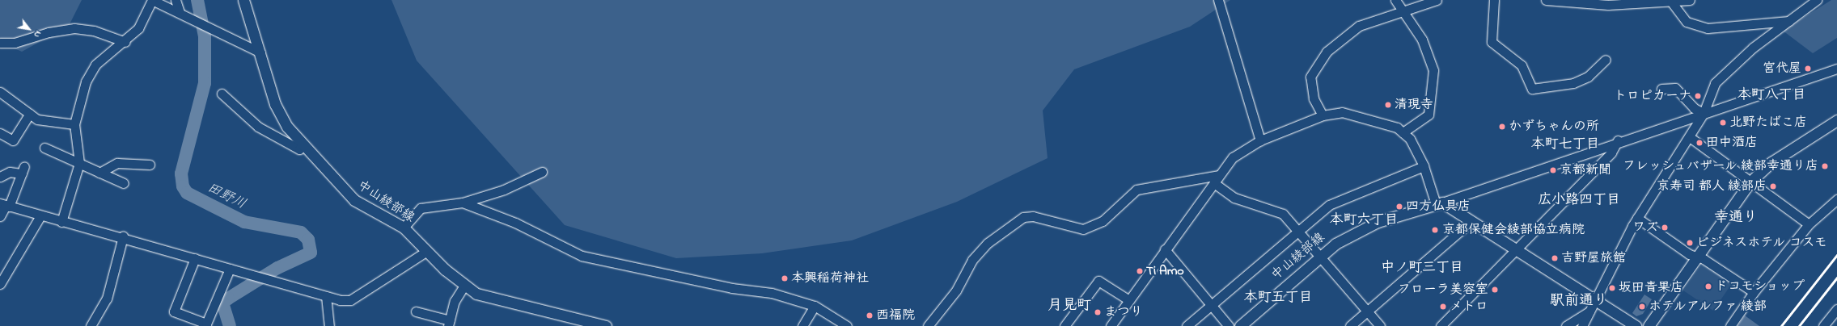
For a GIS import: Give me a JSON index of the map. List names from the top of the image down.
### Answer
{
  "streets": {
    "main road": ["中山綾部線"]
  },
  "districts": [
    "本町八丁目",
    "本町七丁目",
    "広小路四丁目",
    "幸通り",
    "本町六丁目",
    "中ノ町三丁目",
    "本町五丁目",
    "駅前通り",
    "月見町"
  ],
  "water": ["田野川"],
  "places": [
    "宮代屋",
    "トロピカーナ",
    "清現寺",
    "北野たばこ店",
    "かずちゃんの所",
    "田中酒店",
    "フレッシュバザール 綾部幸通り店",
    "京都新聞",
    "京寿司 都人 綾部店",
    "四方仏具店",
    "ワズ",
    "京都保健会綾部協立病院",
    "ビジネスホテル コスモ",
    "吉野屋旅館",
    "Ti Amo",
    "本興稲荷神社",
    "ドコモショップ",
    "坂田青果店",
    "フローラ美容室",
    "メトロ",
    "ホテルアルファ 綾部",
    "まつり",
    "西福院"
  ],
  "north": "bottom right"
}
